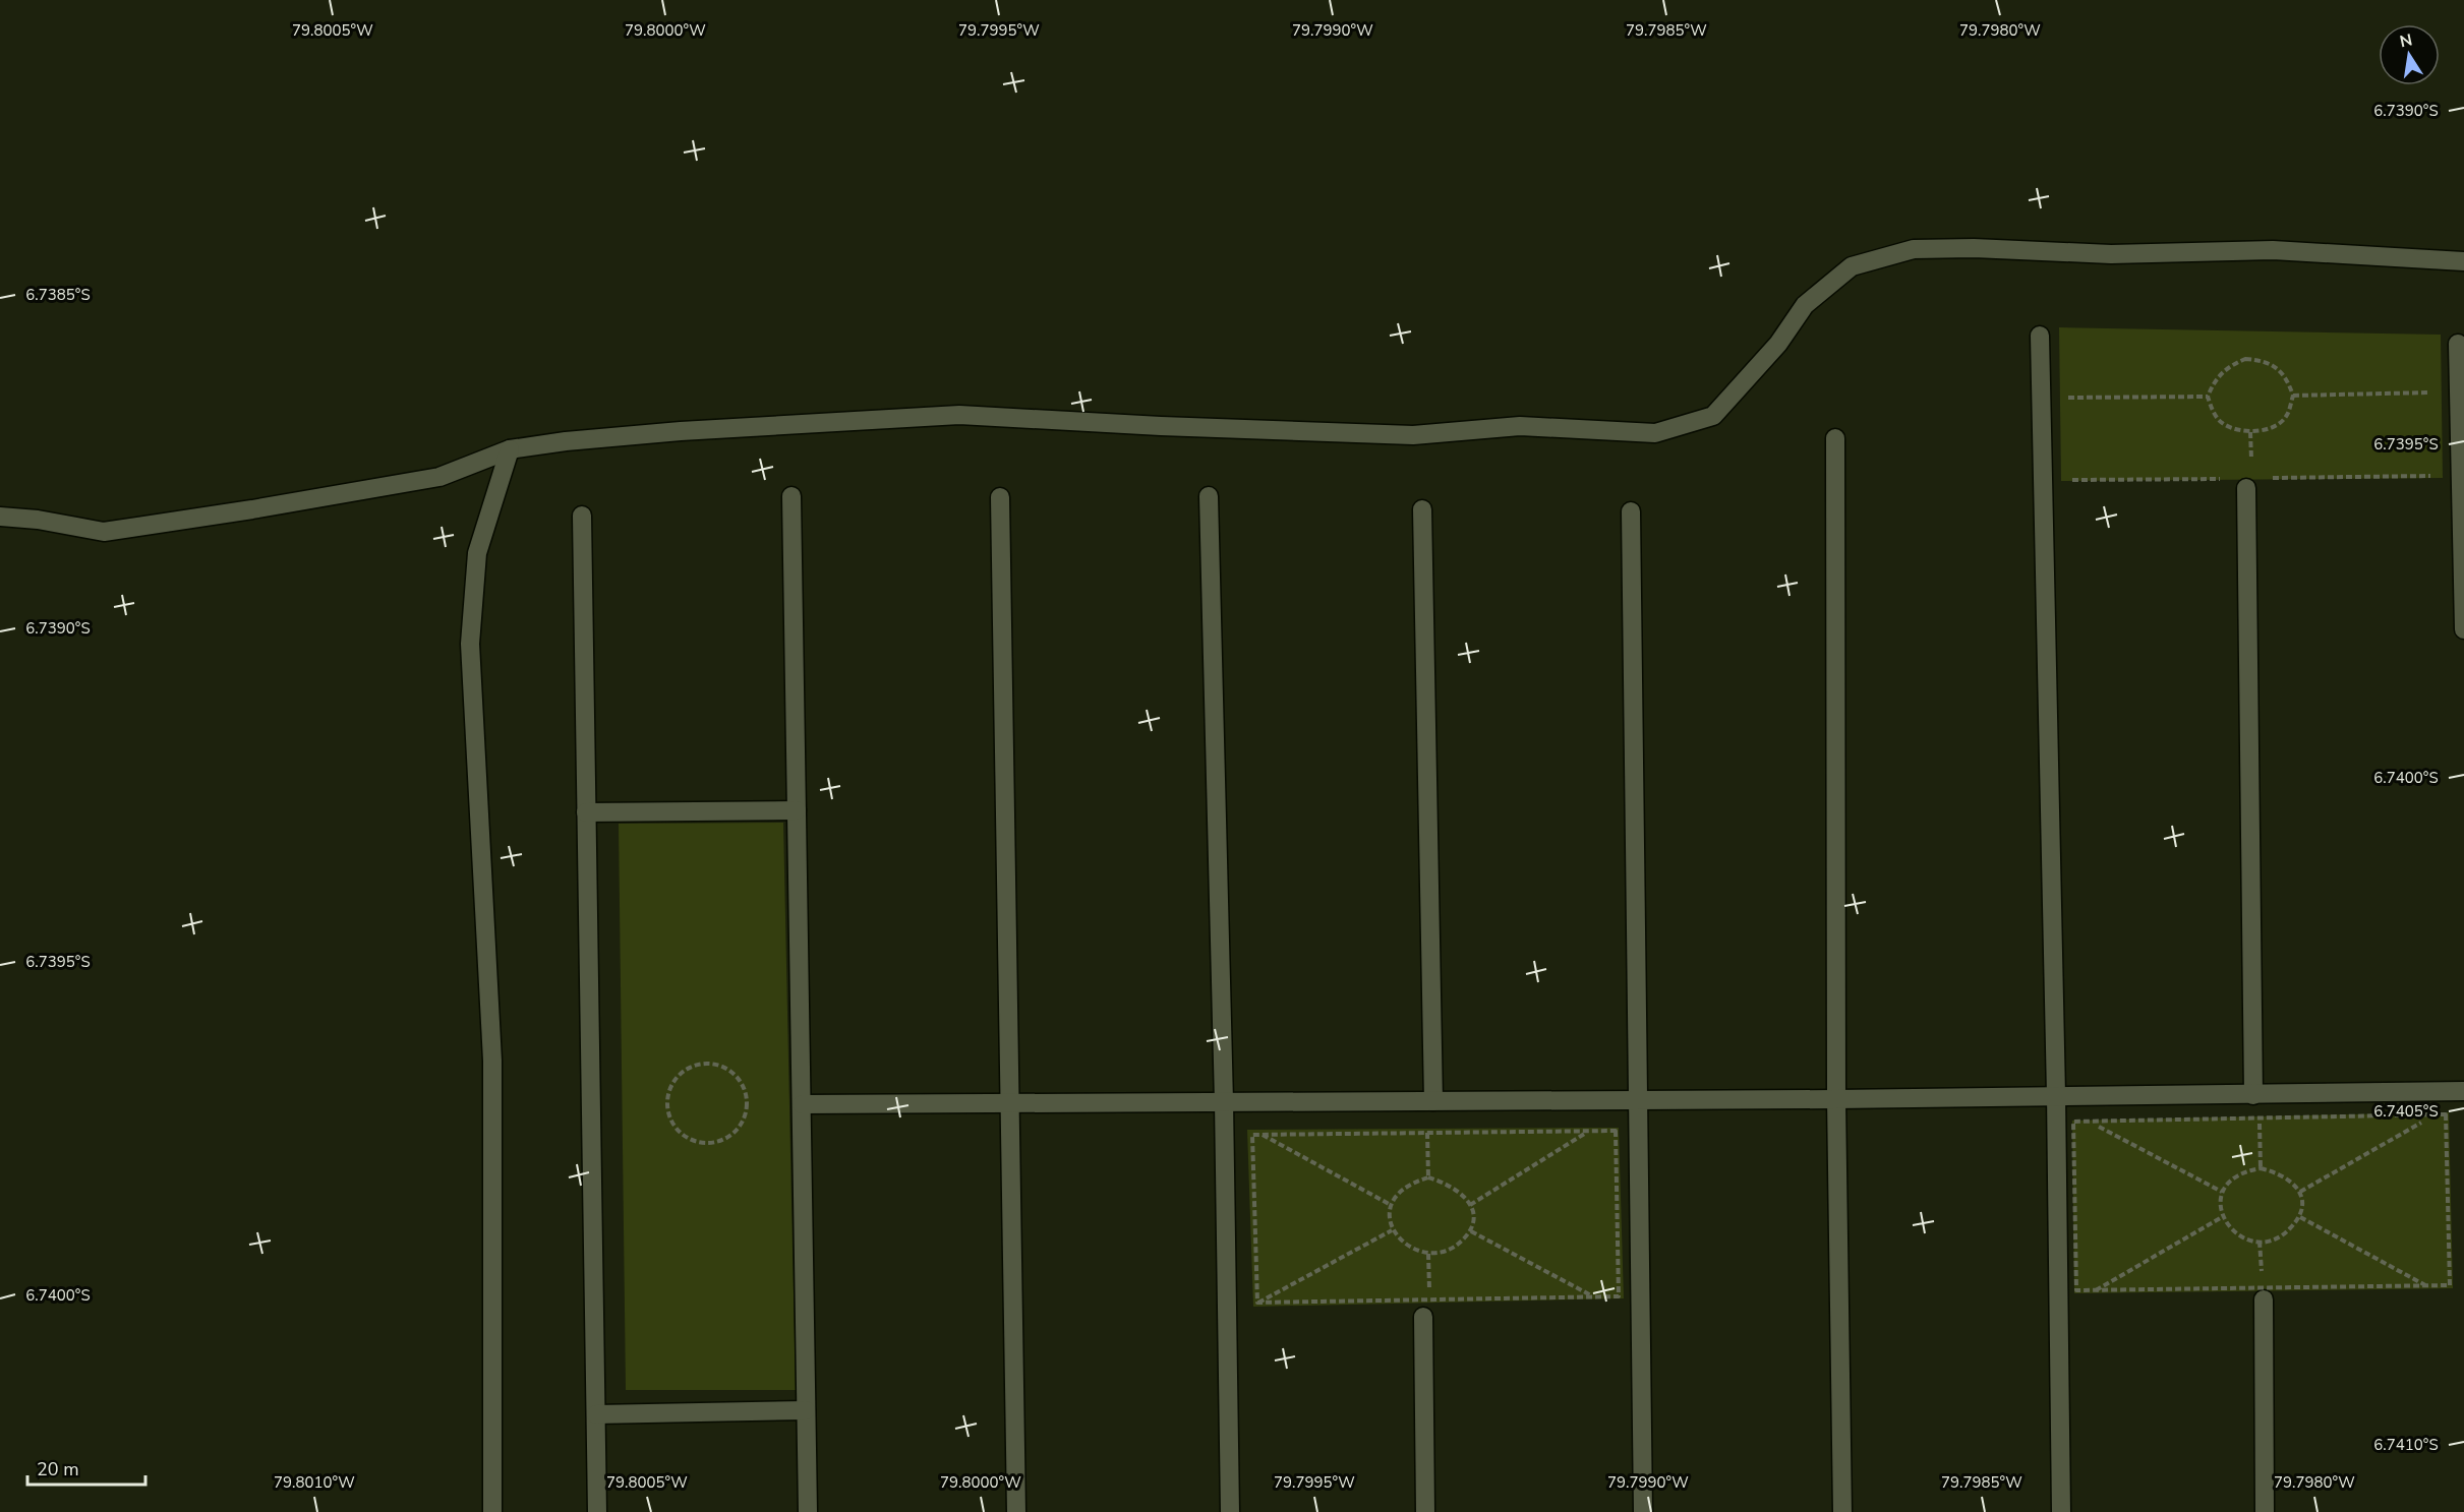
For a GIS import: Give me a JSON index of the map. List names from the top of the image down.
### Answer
{
  "scale_bar": "20 m",
  "north": "top",
  "coordinates": [
    "79.8005°W",
    "79.8000°W",
    "79.7995°W",
    "79.7990°W",
    "79.7985°W",
    "79.7980°W",
    "6.7390°S",
    "6.7385°S",
    "6.7395°S",
    "6.7400°S",
    "6.7405°S",
    "6.7410°S",
    "79.8010°W"
  ]
}
